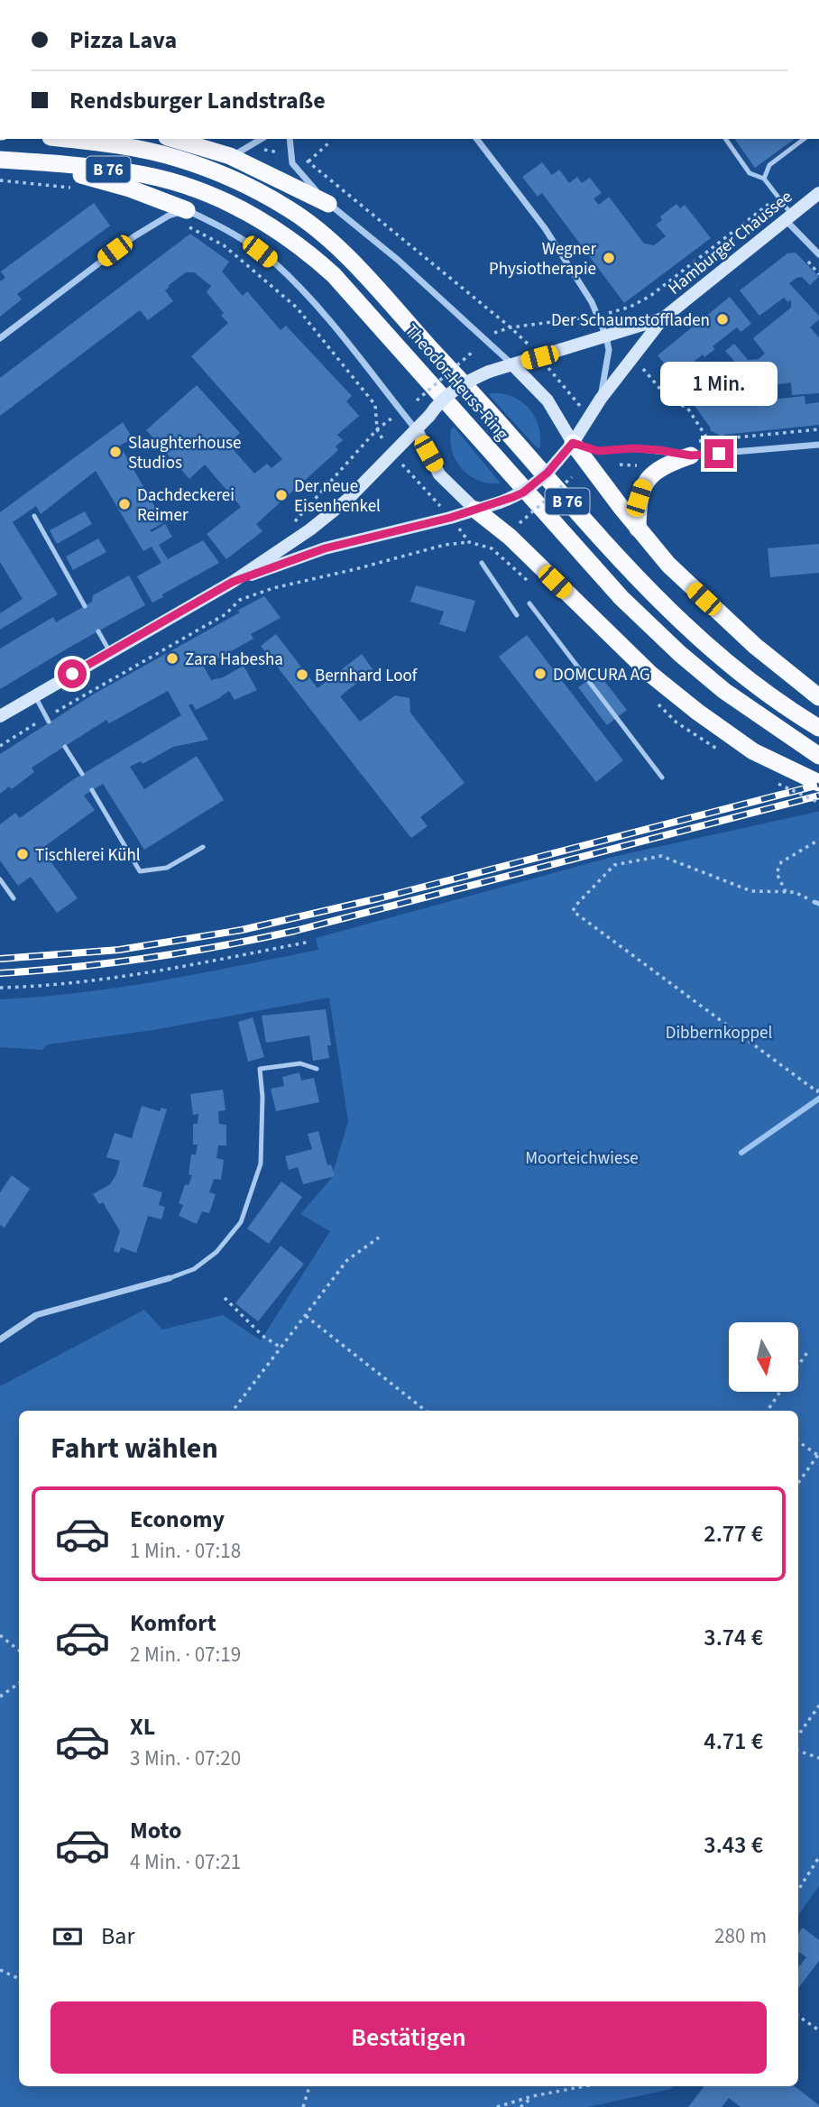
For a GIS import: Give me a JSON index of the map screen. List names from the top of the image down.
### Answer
{
  "streets": {
    "highway": ["B 76", "Theodor-Heuss-Ring"],
    "main road": ["Hamburger Chaussee"]
  },
  "parks": ["Dibbernkoppel", "Moorteichwiese"],
  "places": [
    "Wegner Physiotherapie",
    "Der Schaumstoffladen",
    "Slaughterhouse Studios",
    "Der neue Eisenhenkel",
    "Dachdeckerei Reimer",
    "Zara Habesha",
    "DOMCURA AG",
    "Bernhard Loof",
    "Tischlerei Kühl"
  ],
  "north": "bottom",
  "page": {
    "banner": ["Pizza Lava", "Rendsburger Landstraße"],
    "bubble": "1 Min.",
    "heading": "Fahrt wählen",
    "list": [
      {
        "name": "Economy",
        "note": "1 Min. · 07:18",
        "value": "2.77 €"
      },
      {
        "name": "Komfort",
        "note": "2 Min. · 07:19",
        "value": "3.74 €"
      },
      {
        "name": "XL",
        "note": "3 Min. · 07:20",
        "value": "4.71 €"
      },
      {
        "name": "Moto",
        "note": "4 Min. · 07:21",
        "value": "3.43 €"
      }
    ],
    "pay": ["Bar", "280 m"],
    "buttons": "Bestätigen"
  }
}
